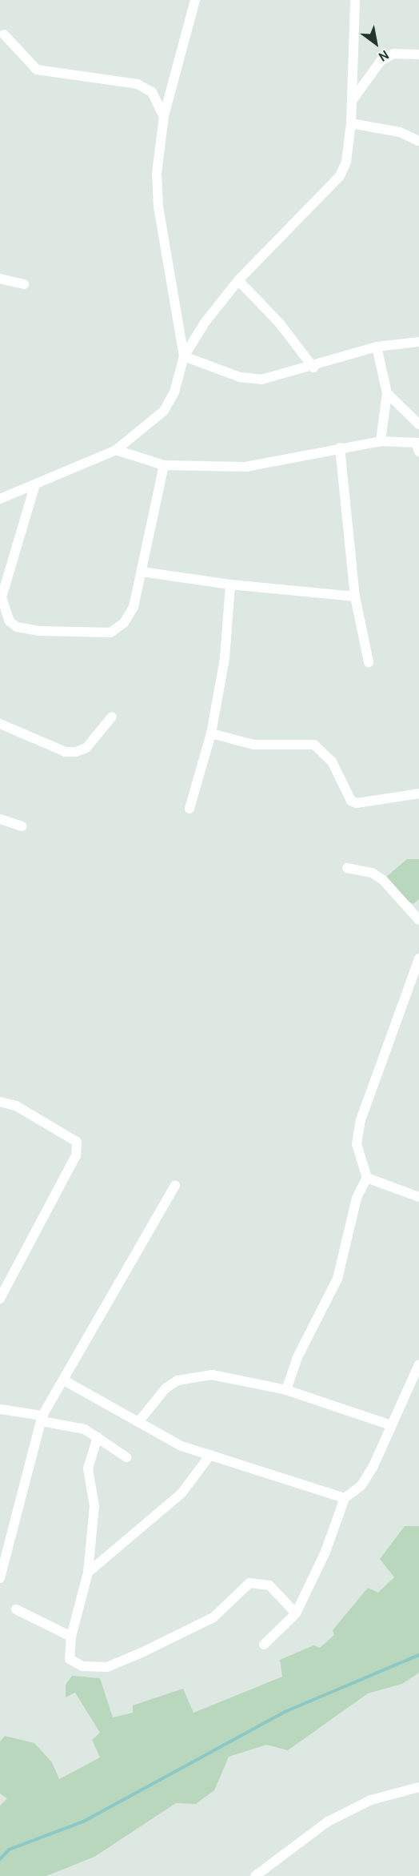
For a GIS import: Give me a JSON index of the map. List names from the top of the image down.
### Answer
{
  "north": "bottom right"
}
